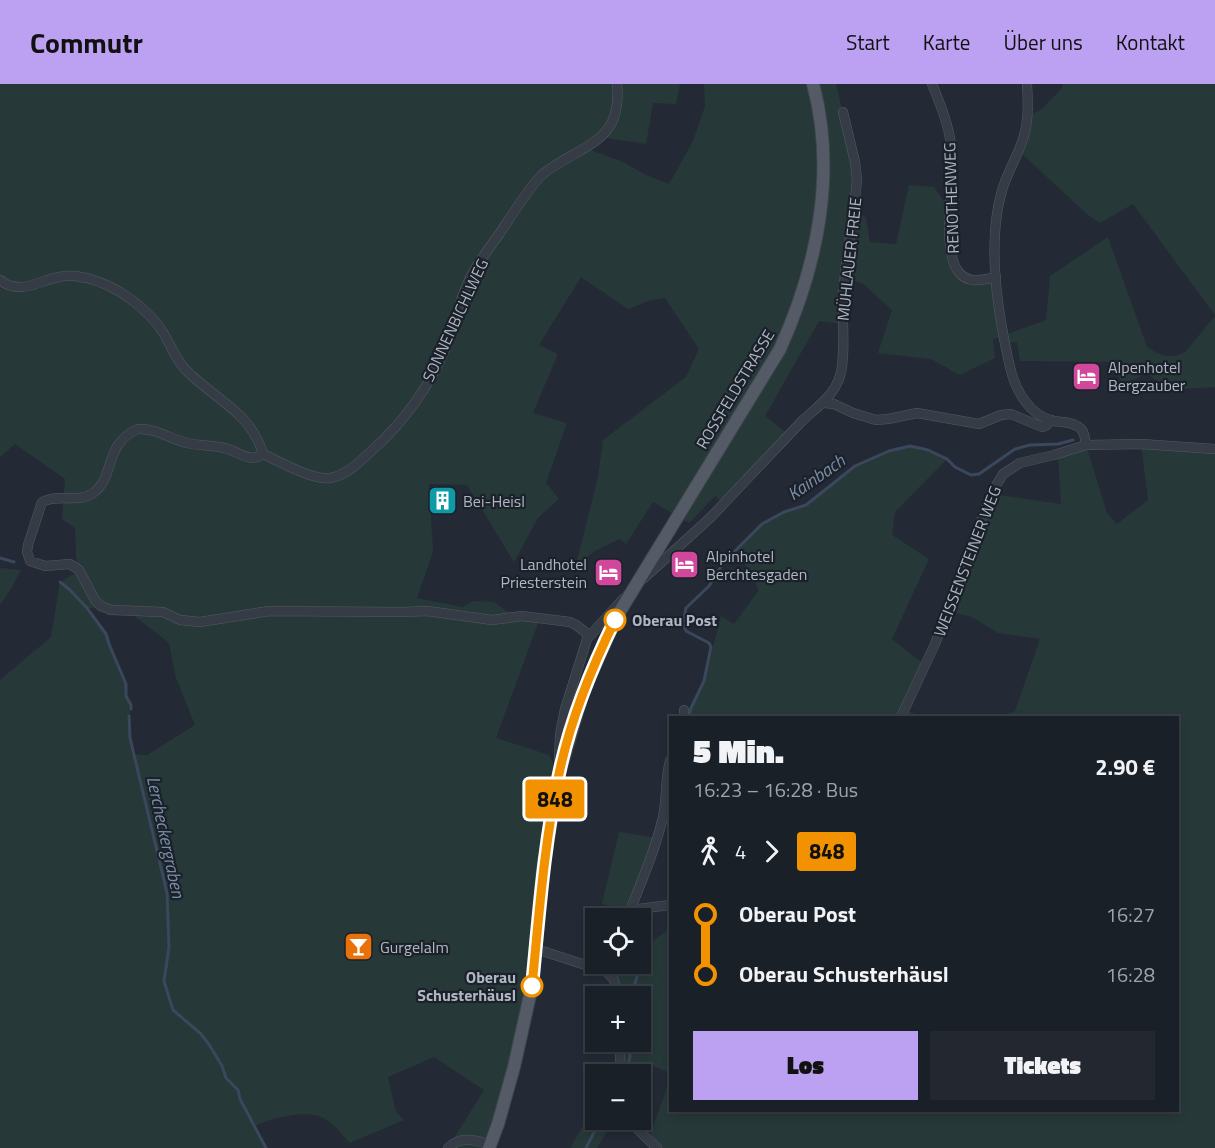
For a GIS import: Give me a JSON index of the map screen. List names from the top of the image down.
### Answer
{
  "streets": {
    "main road": ["ROSSFELDSTRASSE"],
    "street": [
      "RENOTHENWEG",
      "MÜHLAUER FREIE",
      "SONNENBICHLWEG",
      "WEISSENSTEINER WEG"
    ]
  },
  "crossings": [
    ["MÜHLAUER FREIE", "ROSSFELDSTRASSE"],
    ["SONNENBICHLWEG", "ROSSFELDSTRASSE"]
  ],
  "water": ["Kainbach", "Lercheckergraben"],
  "places": {
    "hotel": ["Alpenhotel Bergzauber", "Alpinhotel Berchtesgaden", "Landhotel Priesterstein"],
    "building": ["Bei-Heisl"],
    "other": ["Oberau Post", "Oberau Schusterhäusl"],
    "bar": ["Gurgelalm"]
  },
  "lines": ["bus line 848"],
  "page": {
    "header": "Commutr",
    "nav": [
      "Start",
      "Karte",
      "Über uns",
      "Kontakt"
    ],
    "on_map": "848",
    "heading": ["5 Min.", "16:23 – 16:28 · Bus", "2.90 €"],
    "legs": ["4", "848"],
    "list": [
      {
        "name": "Oberau Post",
        "value": "16:27"
      },
      {
        "name": "Oberau Schusterhäusl",
        "value": "16:28"
      }
    ],
    "map_buttons": ["+", "−"],
    "buttons": ["Los", "Tickets"]
  }
}
